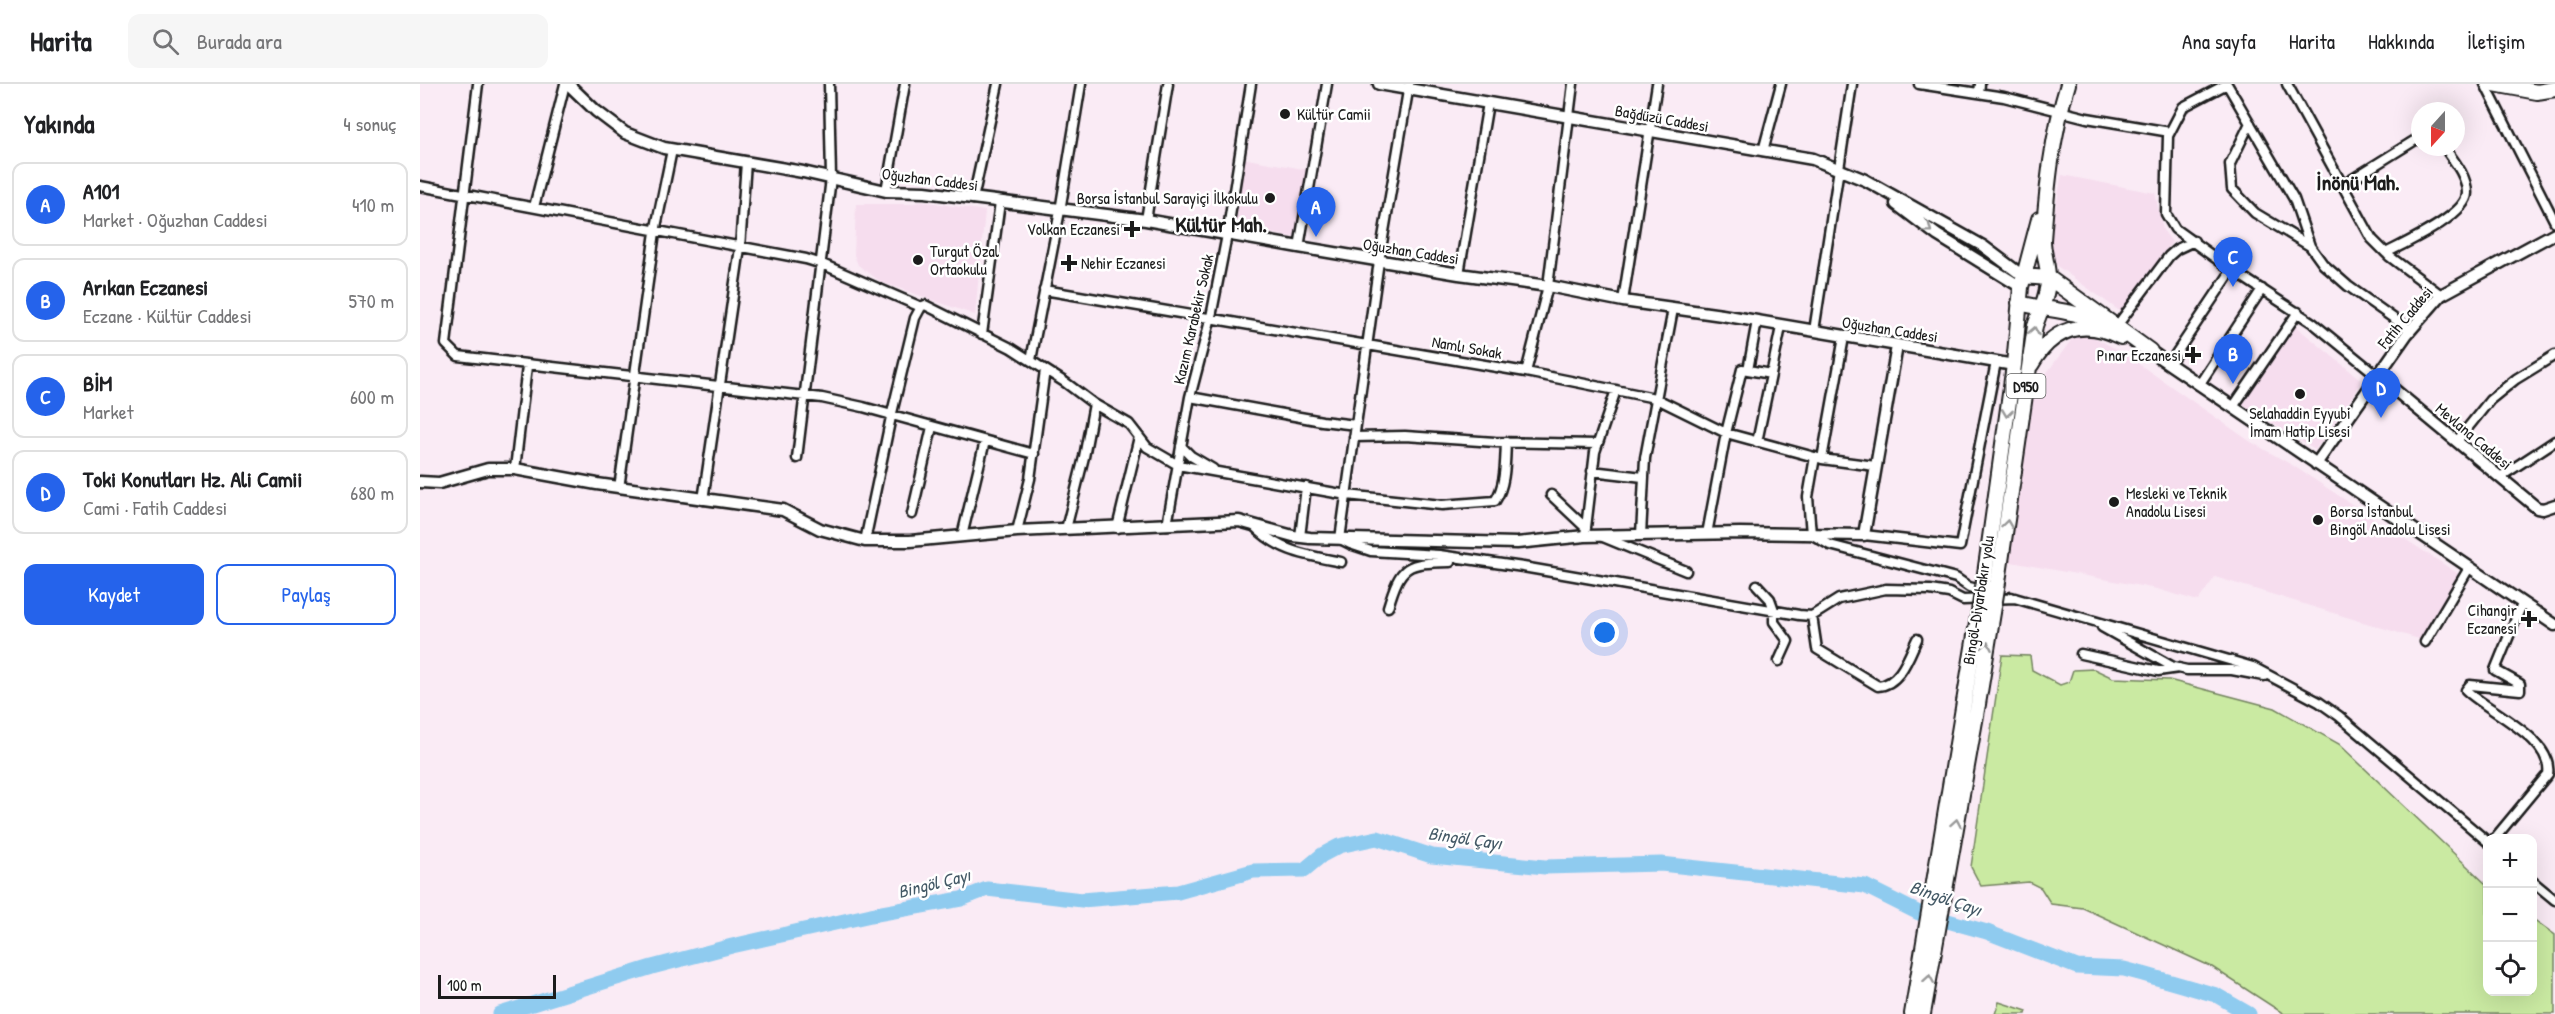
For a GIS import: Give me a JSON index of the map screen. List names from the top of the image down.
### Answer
{
  "streets": {
    "main road": ["D950", "Bingöl-Diyarbakır yolu"],
    "street": [
      "Bağdüzü Caddesi",
      "Oğuzhan Caddesi",
      "Fatih Caddesi",
      "Kazım Karabekir Sokak",
      "Namlı Sokak",
      "Mevlana Caddesi"
    ]
  },
  "crossings": [
    ["Bağdüzü Caddesi", "Bingöl-Diyarbakır yolu"],
    ["Oğuzhan Caddesi", "Kazım Karabekir Sokak"],
    ["Oğuzhan Caddesi", "Bingöl-Diyarbakır yolu"],
    ["Fatih Caddesi", "Mevlana Caddesi"],
    ["Kazım Karabekir Sokak", "Namlı Sokak"]
  ],
  "districts": ["İnönü Mah.", "Kültür Mah."],
  "water": ["Bingöl Çayı"],
  "places": {
    "other": [
      "Kültür Camii",
      "Borsa İstanbul Sarayiçi İlkokulu",
      "Turgut Özal Ortaokulu",
      "Selahaddin Eyyubi İmam Hatip Lisesi",
      "Mesleki ve Teknik Anadolu Lisesi",
      "Borsa İstanbul Bingöl Anadolu Lisesi"
    ],
    "health": [
      "Volkan Eczanesi",
      "Nehir Eczanesi",
      "Pınar Eczanesi",
      "Cihangir Eczanesi"
    ]
  },
  "scale_bar": "100 m",
  "north": "bottom",
  "page": {
    "header": "Harita",
    "search": "Burada ara",
    "nav": [
      "Ana sayfa",
      "Harita",
      "Hakkında",
      "İletişim"
    ],
    "heading": ["Yakında", "4 sonuç"],
    "list": [
      {
        "mark": "A",
        "name": "A101",
        "note": "Market · Oğuzhan Caddesi",
        "value": "410 m"
      },
      {
        "mark": "B",
        "name": "Arıkan Eczanesi",
        "note": "Eczane · Kültür Caddesi",
        "value": "570 m"
      },
      {
        "mark": "C",
        "name": "BİM",
        "note": "Market",
        "value": "600 m"
      },
      {
        "mark": "D",
        "name": "Toki Konutları Hz. Ali Camii",
        "note": "Cami · Fatih Caddesi",
        "value": "680 m"
      }
    ],
    "pins": [
      "A",
      "C",
      "B",
      "D"
    ],
    "buttons": ["Kaydet", "Paylaş"],
    "map_buttons": ["+", "−"],
    "scale": "100 m"
  }
}
